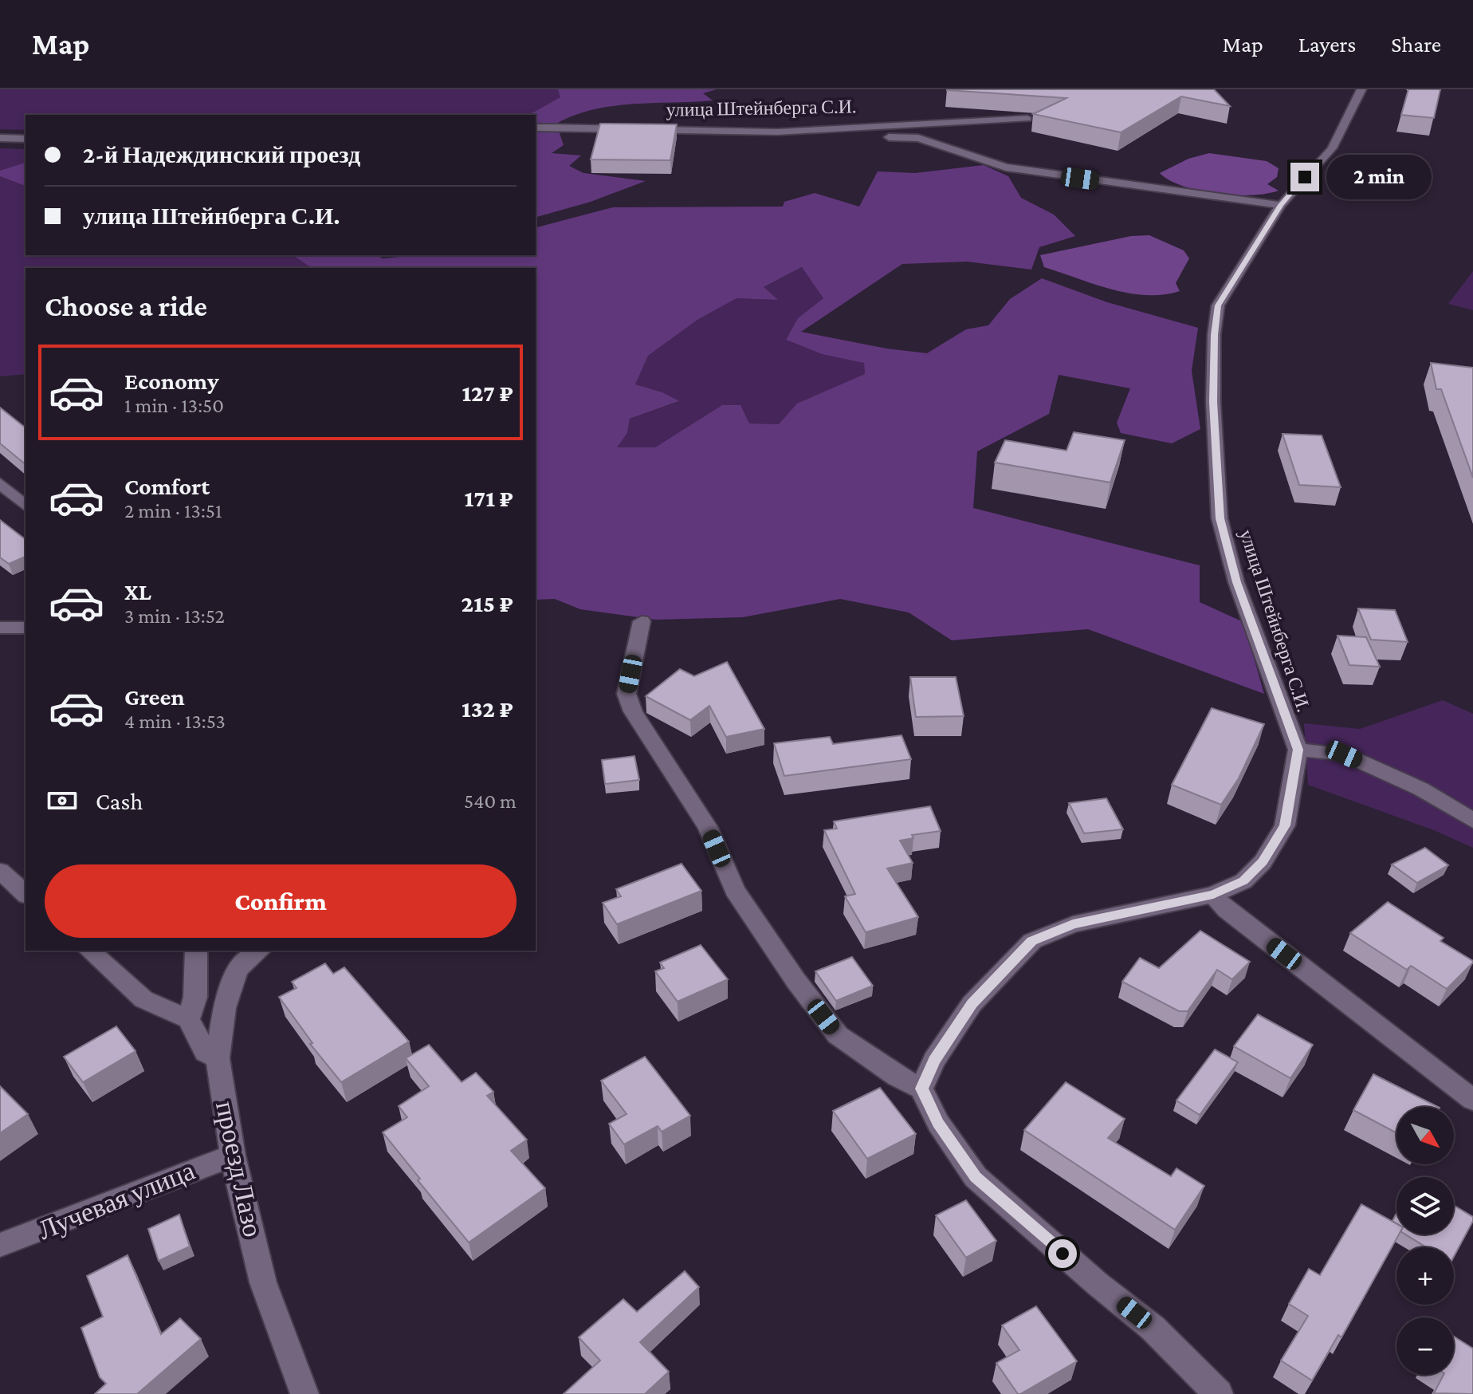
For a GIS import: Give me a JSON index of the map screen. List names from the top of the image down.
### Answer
{
  "streets": {
    "street": ["улица Штейнберга С.И.", "проезд Лазо", "Лучевая улица"]
  },
  "crossings": [
    ["проезд Лазо", "Лучевая улица"]
  ],
  "north": "bottom right",
  "page": {
    "header": "Map",
    "nav": ["Map", "Layers", "Share"],
    "banner": ["2-й Надеждинский проезд", "улица Штейнберга С.И."],
    "bubble": "2 min",
    "heading": "Choose a ride",
    "list": [
      {
        "name": "Economy",
        "note": "1 min · 13:50",
        "value": "127 ₽"
      },
      {
        "name": "Comfort",
        "note": "2 min · 13:51",
        "value": "171 ₽"
      },
      {
        "name": "XL",
        "note": "3 min · 13:52",
        "value": "215 ₽"
      },
      {
        "name": "Green",
        "note": "4 min · 13:53",
        "value": "132 ₽"
      }
    ],
    "pay": ["Cash", "540 m"],
    "buttons": "Confirm",
    "map_buttons": ["+", "−"]
  }
}
